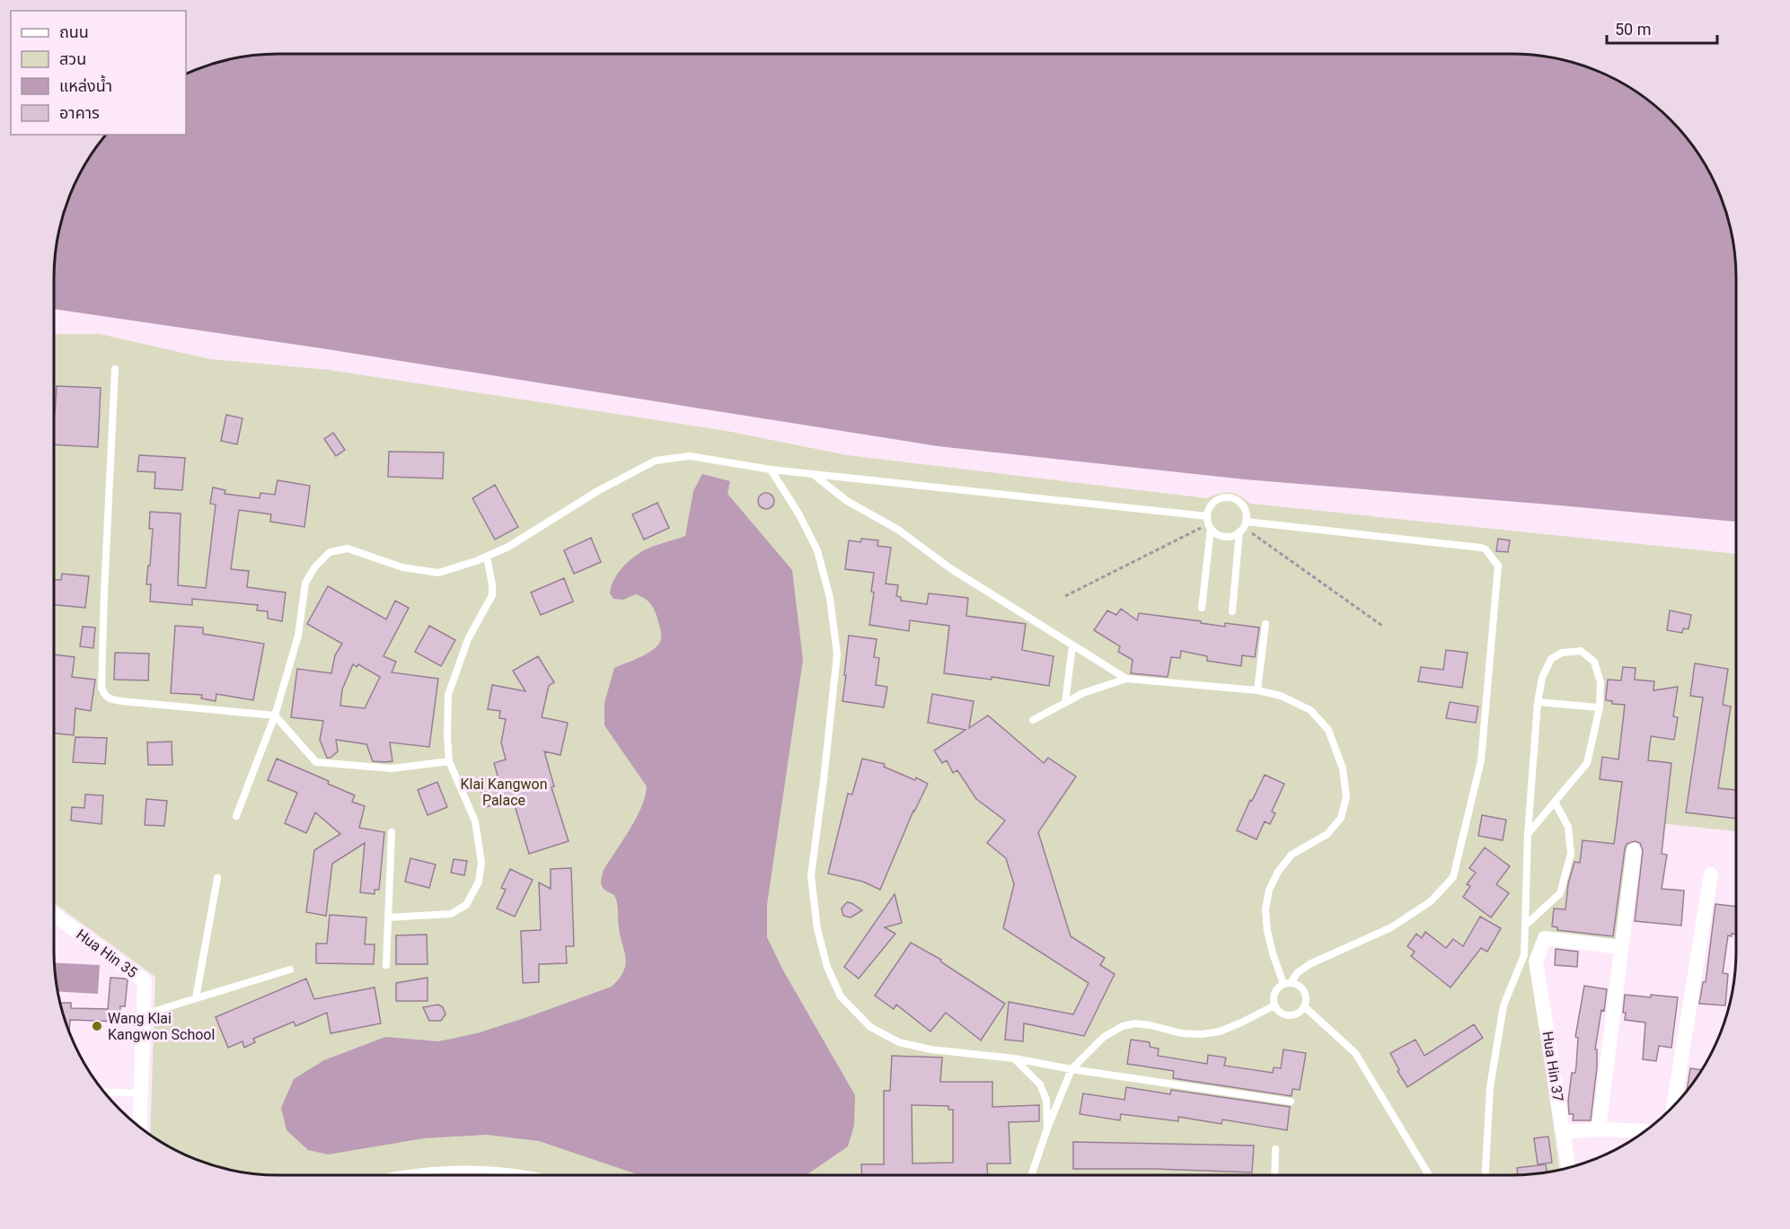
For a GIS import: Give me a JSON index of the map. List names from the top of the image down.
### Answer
{
  "streets": {
    "street": ["Hua Hin 35", "Hua Hin 37"]
  },
  "parks": ["Klai Kangwon Palace"],
  "places": ["Wang Klai Kangwon School"],
  "legend": [
    "ถนน",
    "สวน",
    "แหล่งน้ำ",
    "อาคาร"
  ],
  "scale_bar": "50 m"
}
